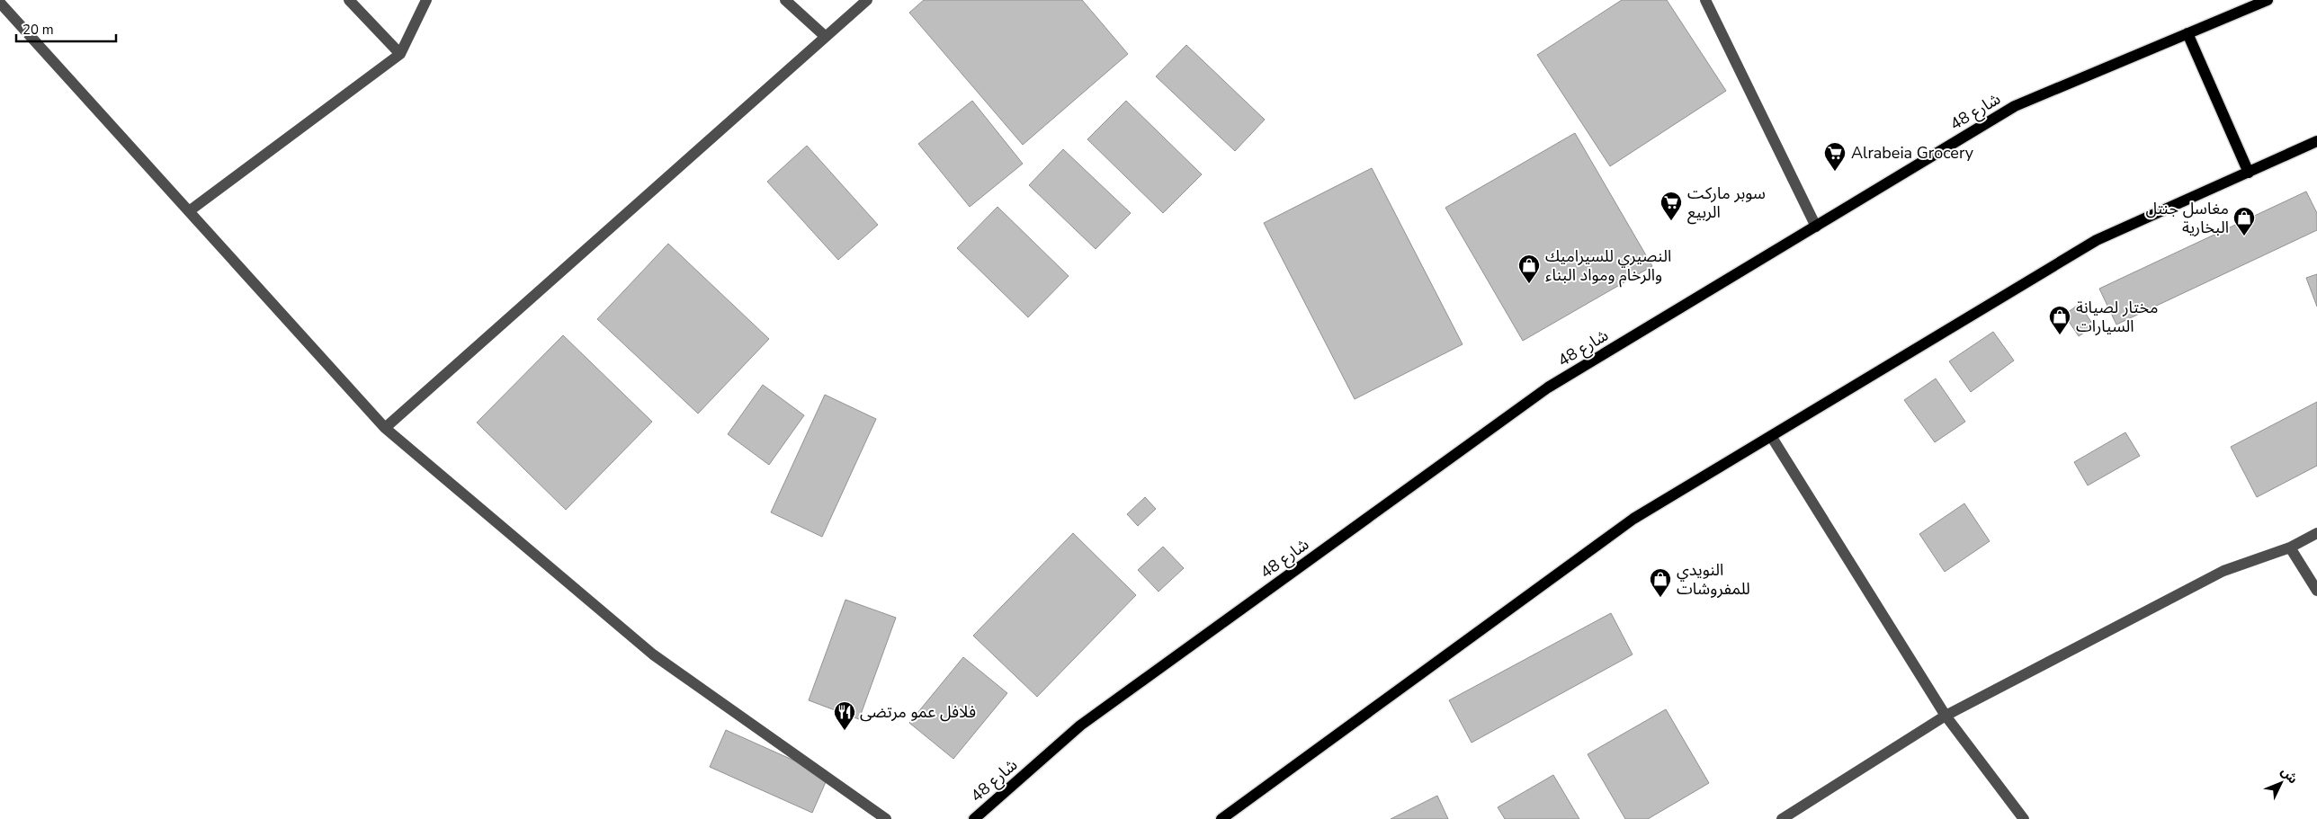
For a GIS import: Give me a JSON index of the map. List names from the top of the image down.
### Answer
{
  "streets": {
    "main road": ["شارع 48"]
  },
  "places": {
    "supermarket": ["Alrabeia Grocery", "سوبر ماركت الربيع"],
    "shop": [
      "مغاسل جنتل البخارية",
      "النصيري للسيراميك والرخام ومواد البناء",
      "مختار لصيانة السيارات",
      "النويدي للمفروشات"
    ],
    "restaurant": ["فلافل عمو مرتضى"]
  },
  "scale_bar": "20 m",
  "north": "top right"
}
